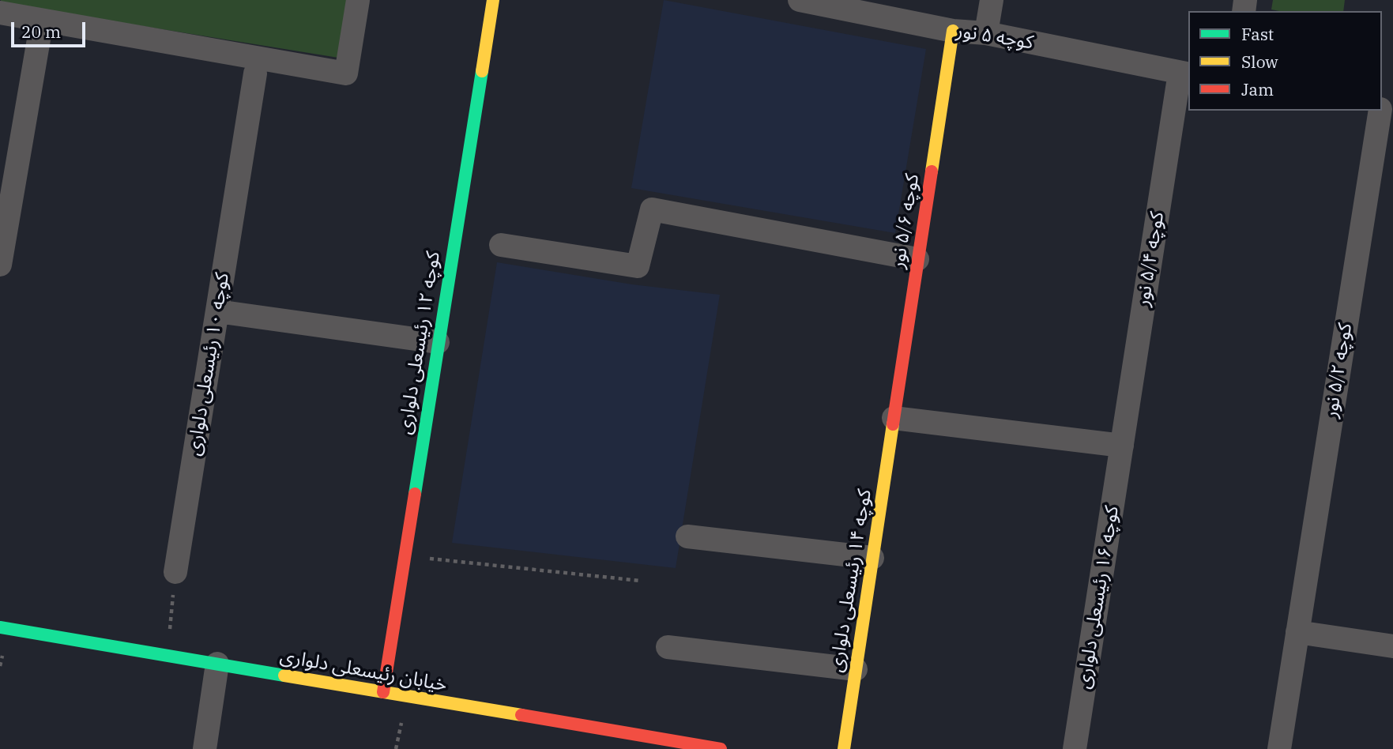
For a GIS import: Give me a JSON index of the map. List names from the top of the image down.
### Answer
{
  "streets": {
    "street": [
      "کوچه ۵ نور",
      "کوچه ۵/۶ نور",
      "کوچه ۵/۴ نور",
      "کوچه ۱۲ رئیسعلی دلواری",
      "کوچه ۱۰ رئیسعلی دلواری",
      "کوچه ۵/۲ نور",
      "کوچه ۱۴ رئیسعلی دلواری",
      "کوچه ۱۶ رئیسعلی دلواری",
      "خیابان رئیسعلی دلواری"
    ]
  },
  "crossings": [
    ["کوچه ۵ نور", "کوچه ۵/۶ نور"],
    ["کوچه ۵ نور", "کوچه ۵/۴ نور"],
    ["کوچه ۵/۶ نور", "کوچه ۱۴ رئیسعلی دلواری"],
    ["کوچه ۵/۴ نور", "کوچه ۱۶ رئیسعلی دلواری"],
    ["کوچه ۱۲ رئیسعلی دلواری", "خیابان رئیسعلی دلواری"]
  ],
  "legend": ["Fast", "Slow", "Jam"],
  "scale_bar": "20 m"
}
